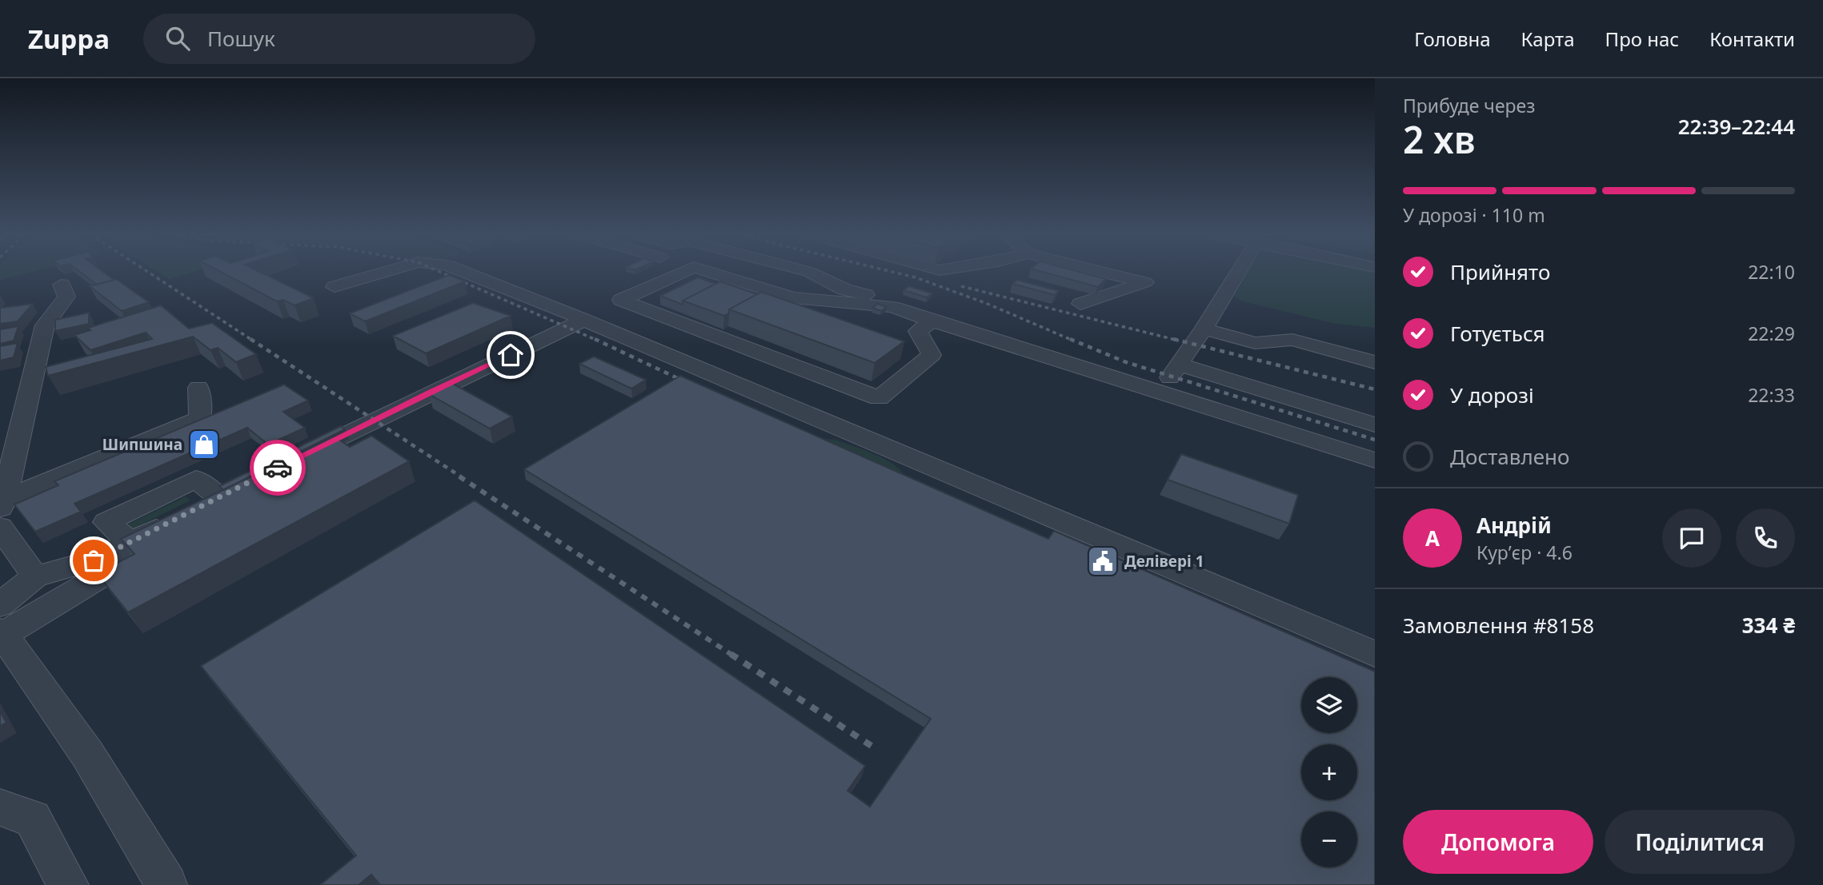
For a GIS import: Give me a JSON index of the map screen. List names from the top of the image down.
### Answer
{
  "places": {
    "shop": ["Шипшина"],
    "public building": ["Делівері 1"]
  },
  "page": {
    "header": "Zuppa",
    "search": "Пошук",
    "nav": [
      "Головна",
      "Карта",
      "Про нас",
      "Контакти"
    ],
    "heading": ["2 хв", "Прибуде через", "22:39–22:44"],
    "panel": [
      "Андрій",
      "Кур’єр · 4.6",
      "Замовлення #8158",
      "334 ₴"
    ],
    "bar": "У дорозі · 110 m",
    "list": [
      ["Прийнято", "22:10"],
      ["Готується", "22:29"],
      ["У дорозі", "22:33"],
      "Доставлено"
    ],
    "round": "А",
    "map_buttons": ["+", "−"],
    "buttons": ["Допомога", "Поділитися"]
  }
}
